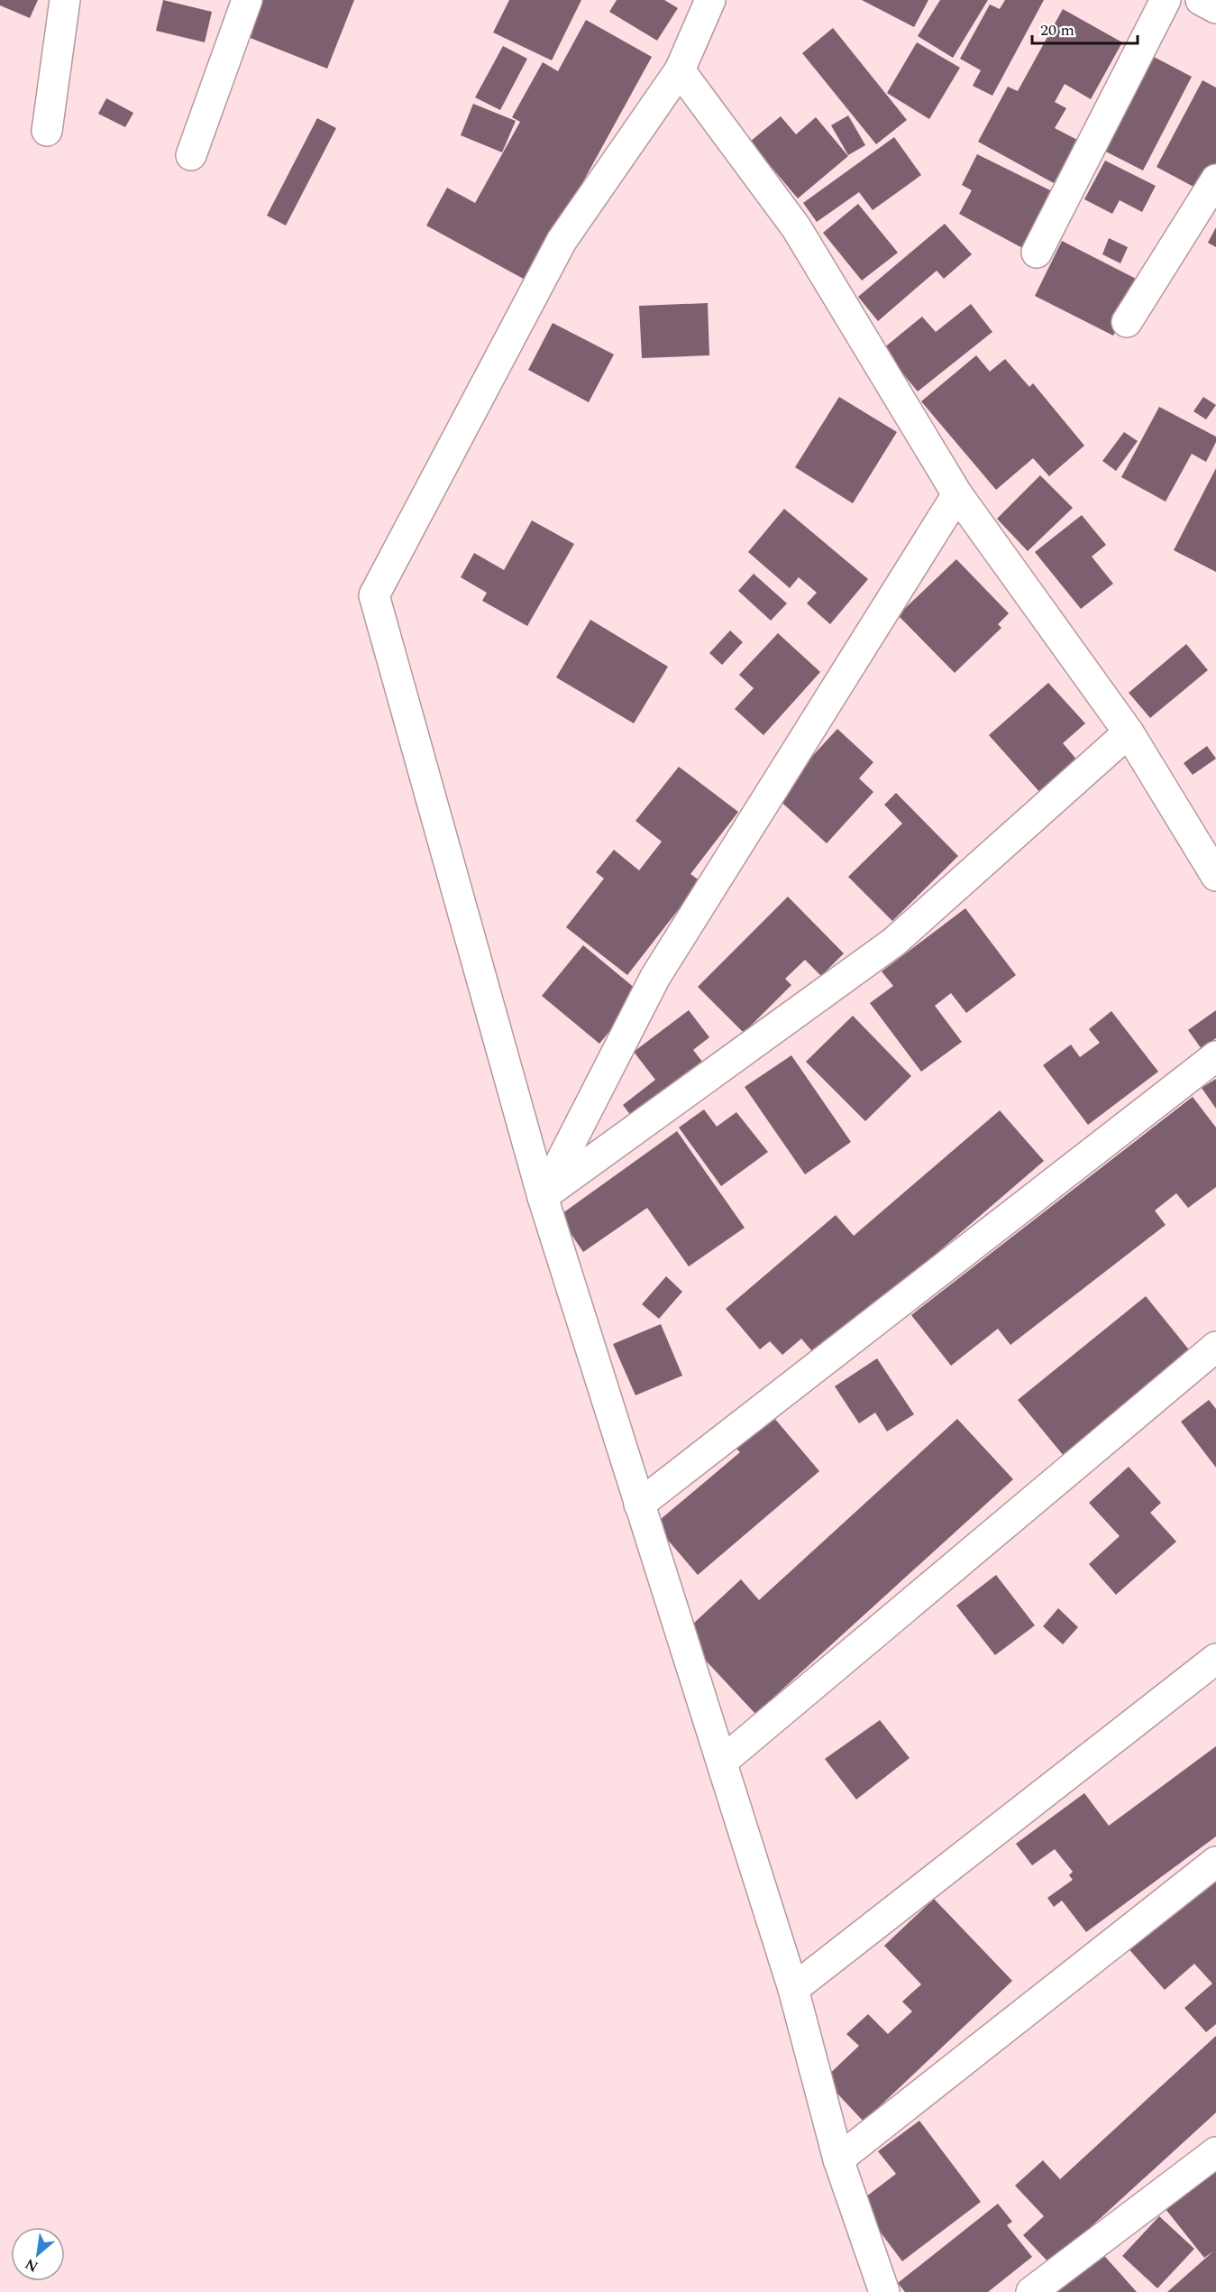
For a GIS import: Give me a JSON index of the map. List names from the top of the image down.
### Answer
{
  "scale_bar": "20 m",
  "north": "bottom left"
}
